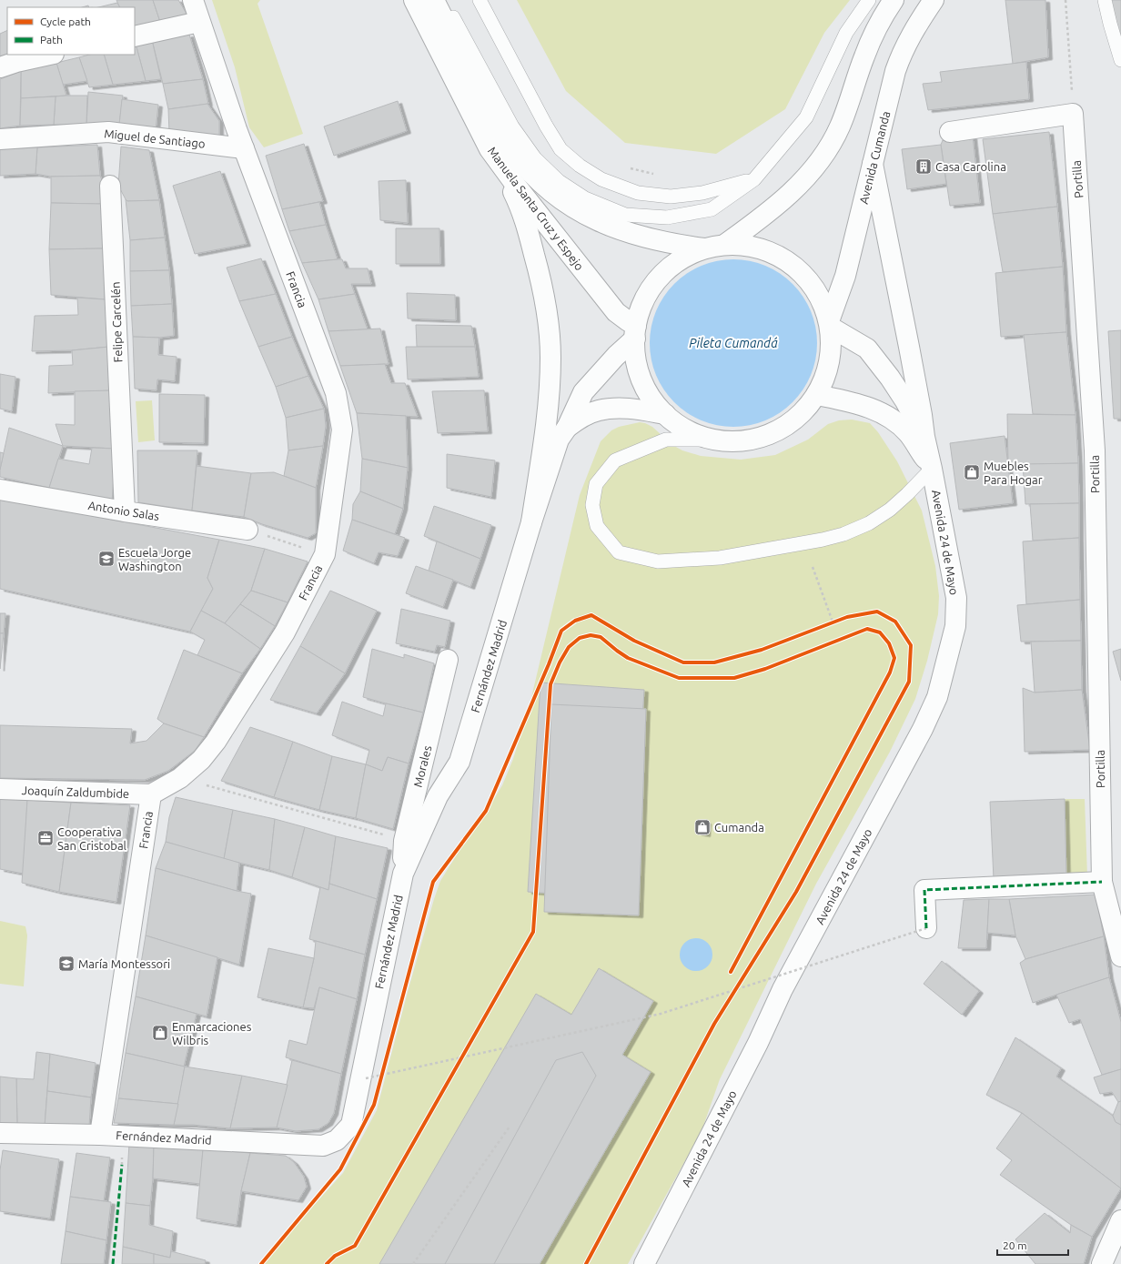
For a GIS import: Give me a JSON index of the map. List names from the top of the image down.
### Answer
{
  "streets": {
    "street": [
      "Miguel de Santiago",
      "Avenida Cumanda",
      "Portilla",
      "Manuela Santa Cruz y Espejo",
      "Francia",
      "Felipe Carcelén",
      "Antonio Salas",
      "Avenida 24 de Mayo",
      "Fernández Madrid",
      "Morales",
      "Joaquín Zaldumbide"
    ]
  },
  "crossings": [
    ["Miguel de Santiago", "Francia"],
    ["Avenida Cumanda", "Manuela Santa Cruz y Espejo"],
    ["Avenida Cumanda", "Avenida 24 de Mayo"],
    ["Manuela Santa Cruz y Espejo", "Avenida 24 de Mayo"],
    ["Manuela Santa Cruz y Espejo", "Fernández Madrid"],
    ["Francia", "Fernández Madrid"],
    ["Francia", "Joaquín Zaldumbide"],
    ["Felipe Carcelén", "Antonio Salas"],
    ["Fernández Madrid", "Morales"]
  ],
  "water": ["Pileta Cumandá"],
  "places": {
    "building": ["Casa Carolina"],
    "shop": ["Muebles Para Hogar", "Cumanda", "Enmarcaciones Wilbris"],
    "school or university": ["Escuela Jorge Washington", "María Montessori"],
    "office": ["Cooperativa San Cristobal"]
  },
  "legend": ["Cycle path", "Path"],
  "scale_bar": "20 m"
}
